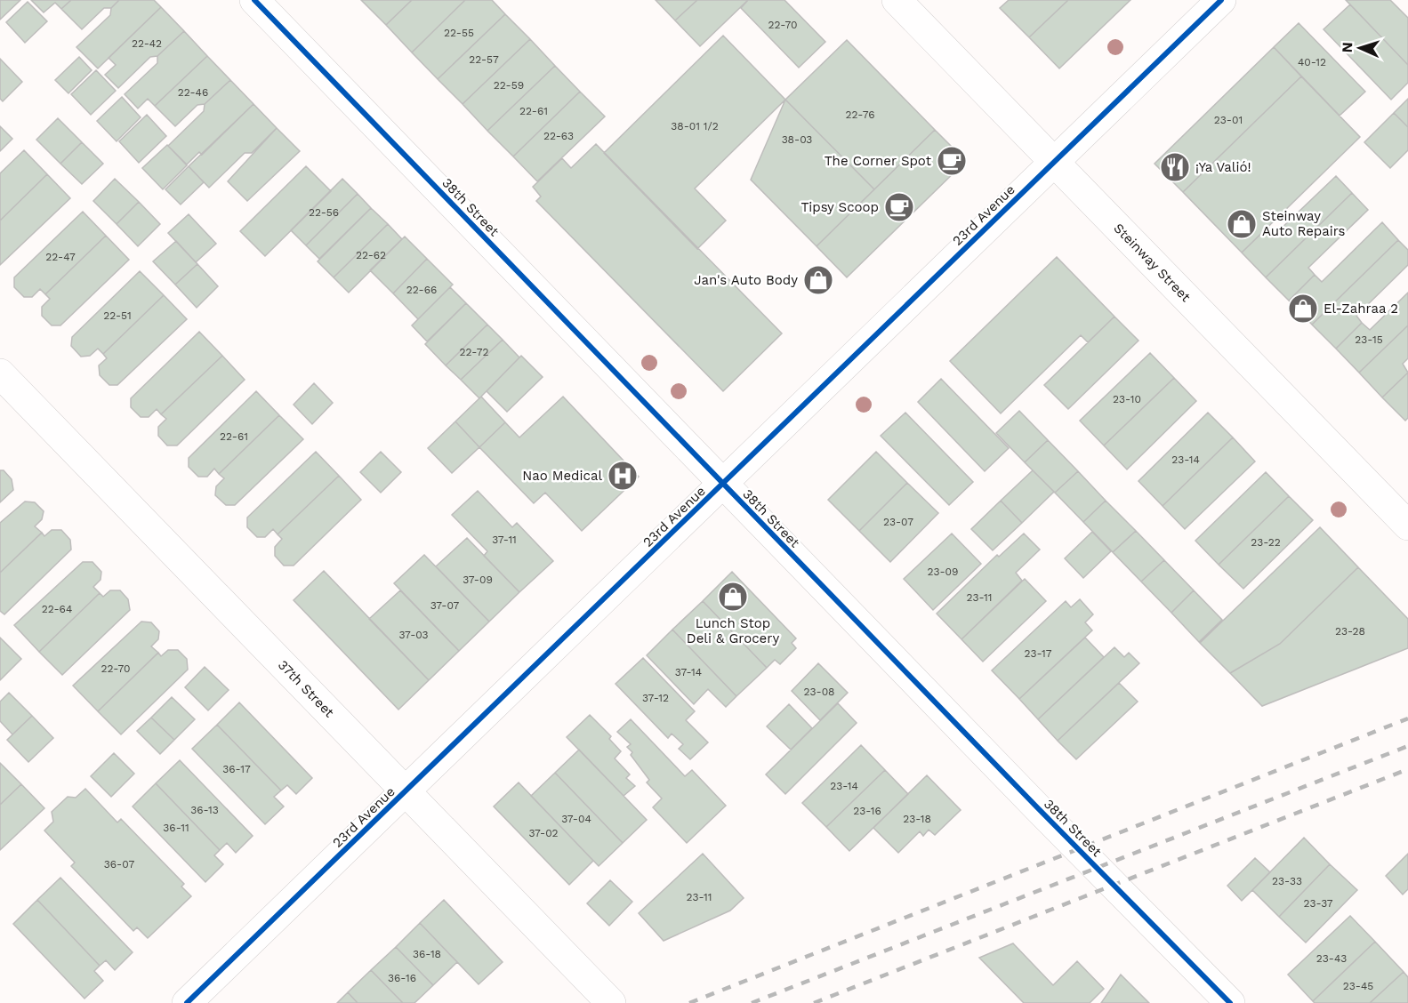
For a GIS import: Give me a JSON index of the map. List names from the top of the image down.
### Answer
{
  "streets": {
    "street": [
      "38th Street",
      "23rd Avenue",
      "Steinway Street",
      "37th Street"
    ]
  },
  "crossings": [
    ["38th Street", "23rd Avenue"],
    ["23rd Avenue", "Steinway Street"],
    ["23rd Avenue", "37th Street"]
  ],
  "places": {
    "cafe": ["The Corner Spot", "Tipsy Scoop"],
    "restaurant": ["¡Ya Valió!"],
    "shop": [
      "Steinway Auto Repairs",
      "Jan's Auto Body",
      "El-Zahraa 2",
      "Lunch Stop Deli & Grocery"
    ],
    "hospital": ["Nao Medical"]
  },
  "house_numbers": [
    "22-70",
    "22-55",
    "22-42",
    "22-57",
    "40-12",
    "22-59",
    "22-46",
    "22-61",
    "22-76",
    "23-01",
    "38-01 1/2",
    "22-63",
    "38-03",
    "22-56",
    "22-62",
    "22-47",
    "22-66",
    "22-51",
    "23-15",
    "22-72",
    "23-10",
    "22-61",
    "23-14",
    "23-07",
    "37-11",
    "23-22",
    "23-09",
    "37-09",
    "23-11",
    "37-07",
    "22-64",
    "23-28",
    "37-03",
    "23-17",
    "22-70",
    "37-14",
    "23-08",
    "37-12",
    "36-17",
    "23-14",
    "36-13",
    "23-16",
    "37-04",
    "23-18",
    "36-11",
    "37-02",
    "36-07",
    "23-33",
    "23-11",
    "23-37",
    "36-18",
    "23-43",
    "36-16",
    "23-45"
  ],
  "north": "left"
}
